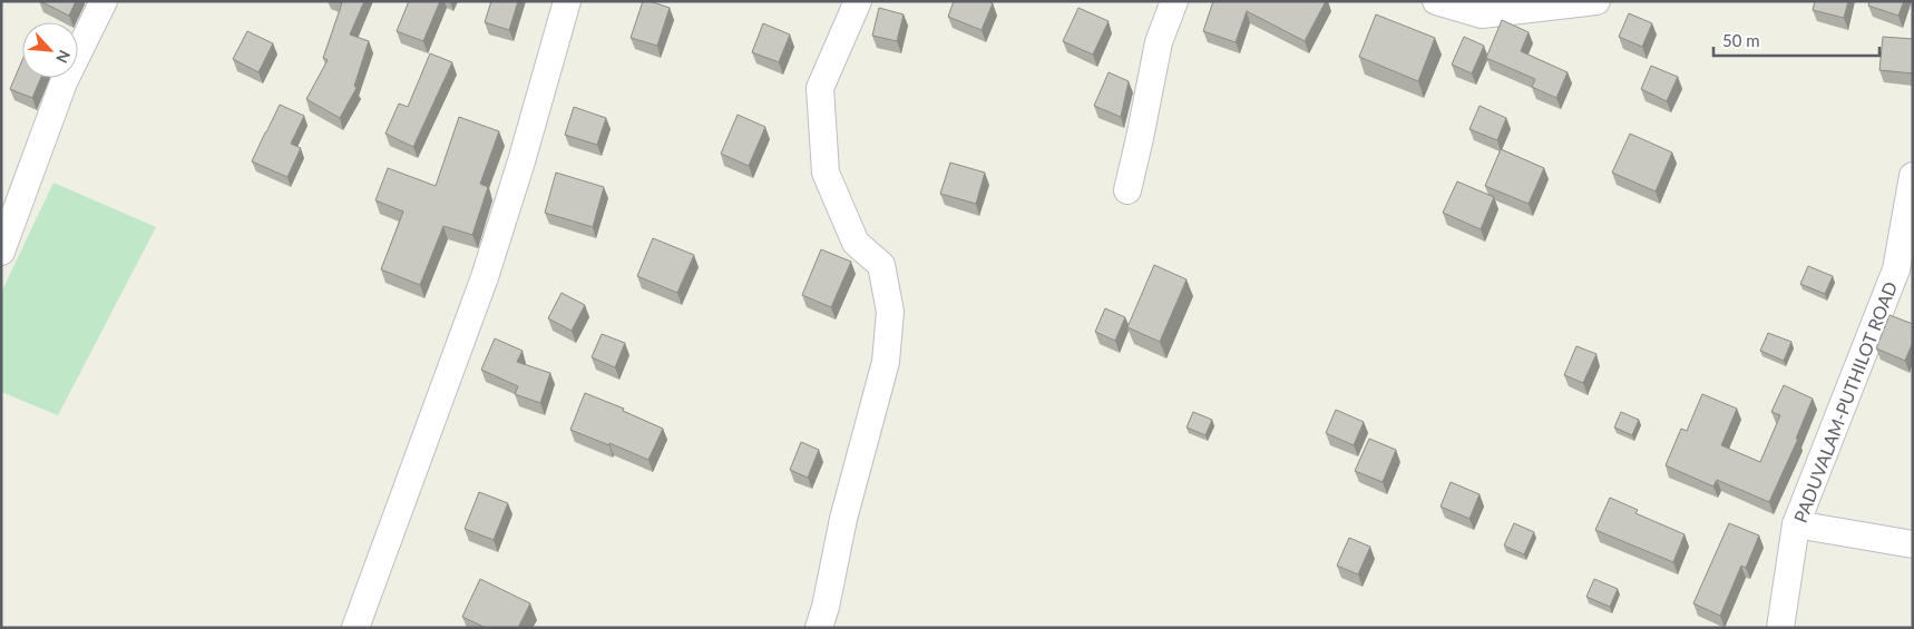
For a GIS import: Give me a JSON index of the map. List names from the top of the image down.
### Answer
{
  "streets": {
    "street": ["PADUVALAM-PUTHILOT ROAD"]
  },
  "scale_bar": "50 m",
  "north": "bottom right"
}
